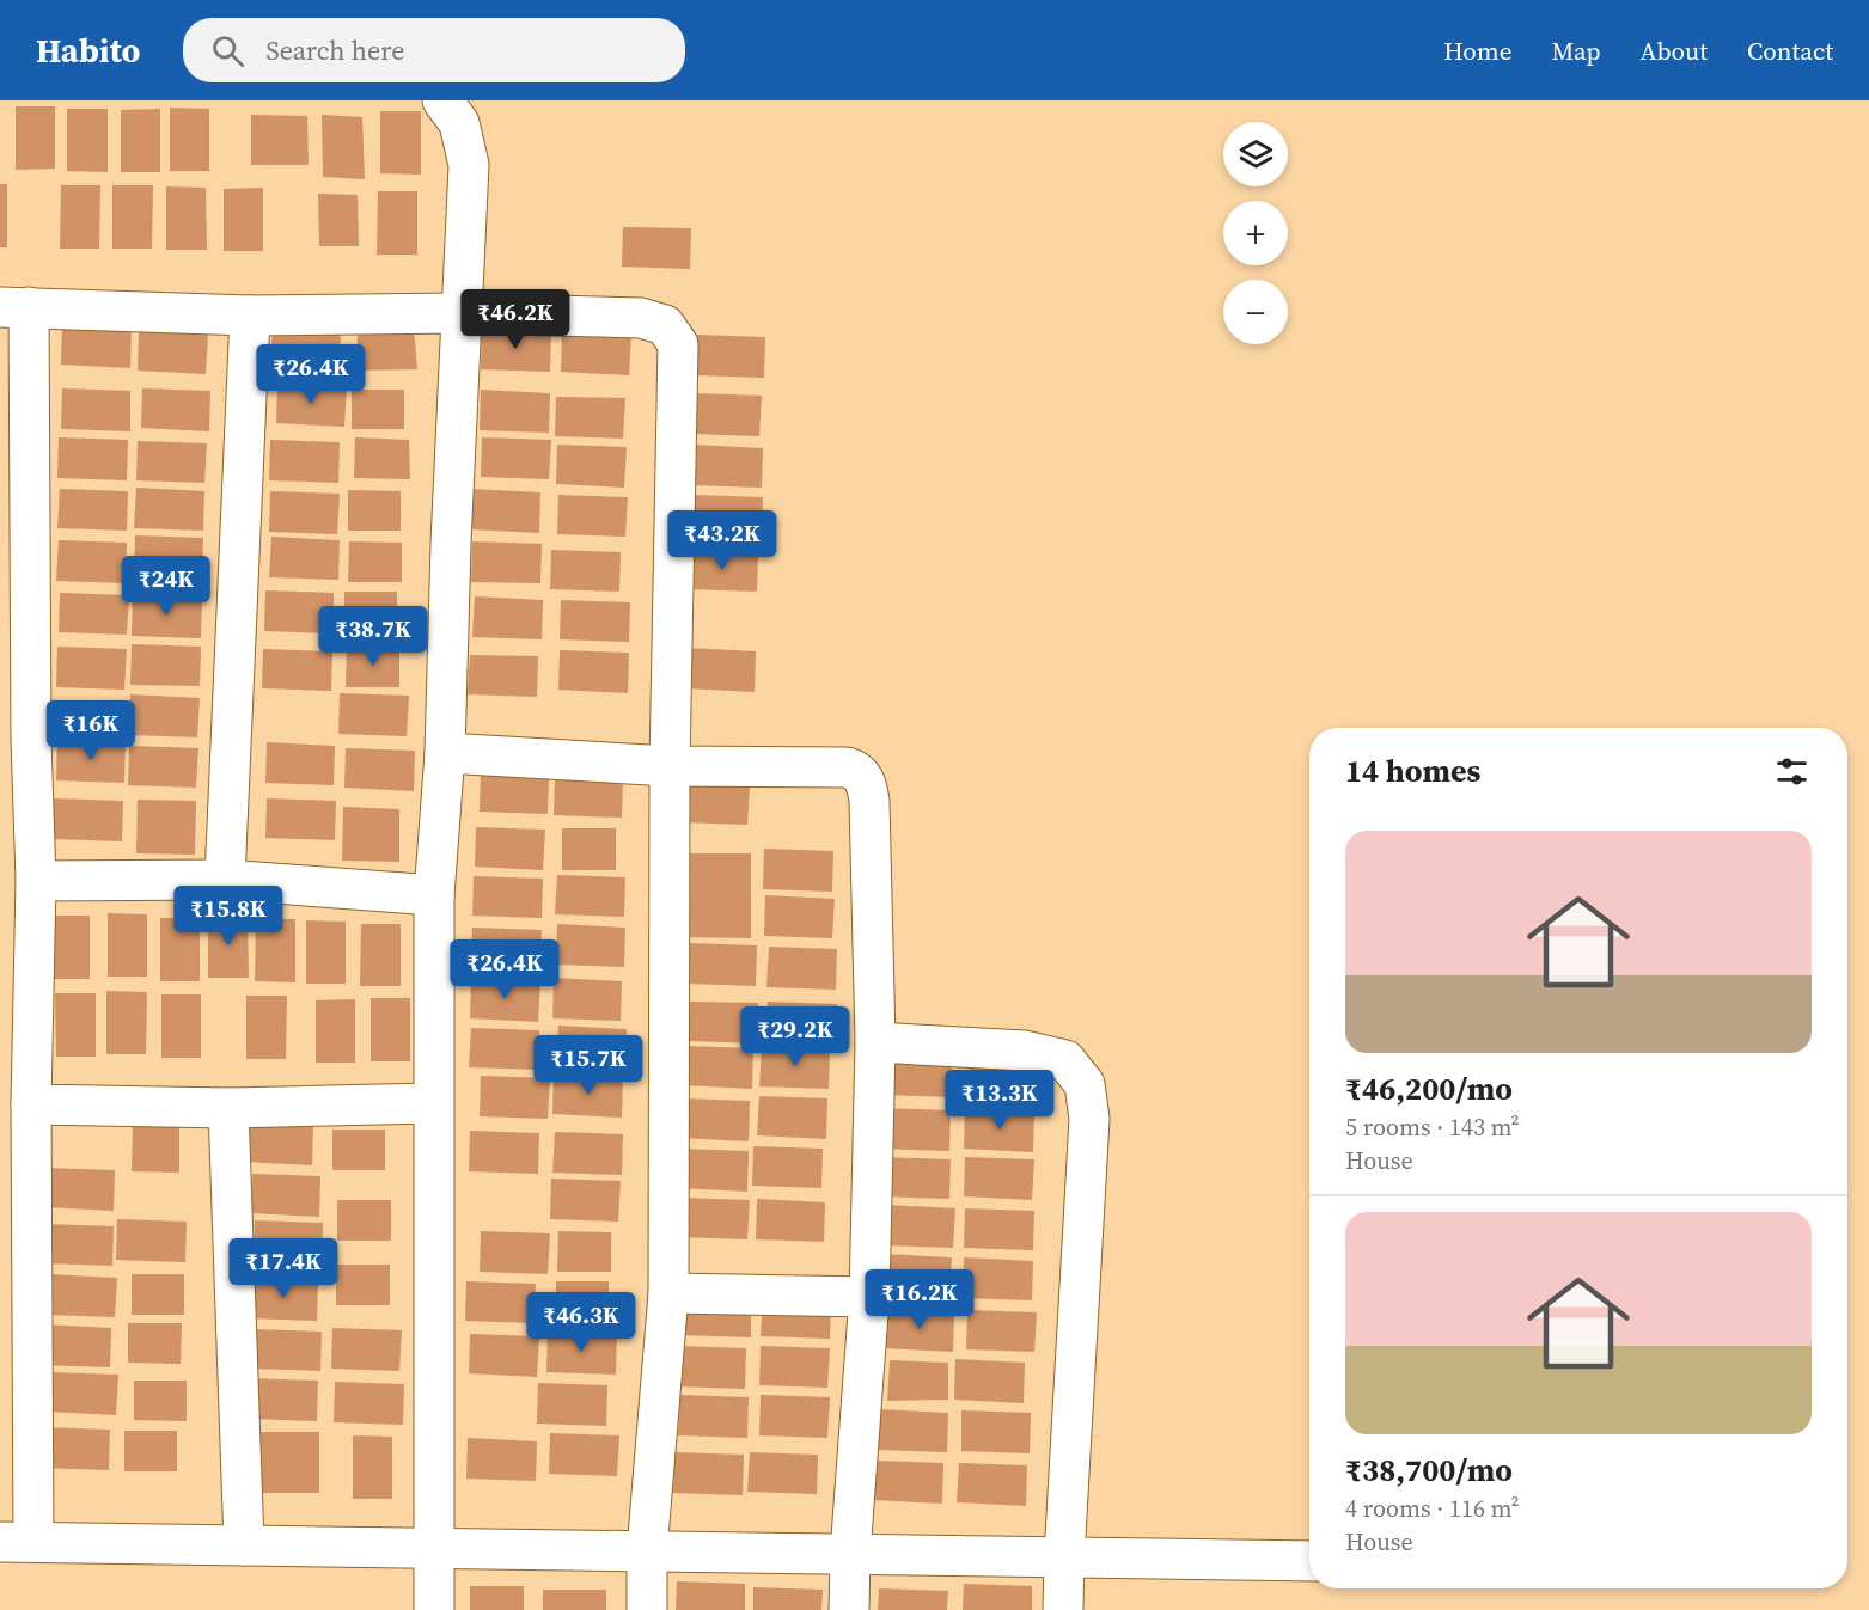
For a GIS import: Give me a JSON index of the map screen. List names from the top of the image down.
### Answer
{
  "page": {
    "header": "Habito",
    "search": "Search here",
    "nav": [
      "Home",
      "Map",
      "About",
      "Contact"
    ],
    "map_buttons": ["+", "−"],
    "price": [
      "₹46.2K",
      "₹26.4K",
      "₹43.2K",
      "₹24K",
      "₹38.7K",
      "₹16K",
      "₹15.8K",
      "₹26.4K",
      "₹29.2K",
      "₹15.7K",
      "₹13.3K",
      "₹17.4K",
      "₹16.2K",
      "₹46.3K"
    ],
    "heading": "14 homes",
    "list": [
      {
        "name": "₹46,200/mo",
        "note": "5 rooms · 143 m² · House"
      },
      {
        "name": "₹38,700/mo",
        "note": "4 rooms · 116 m² · House"
      }
    ]
  }
}
